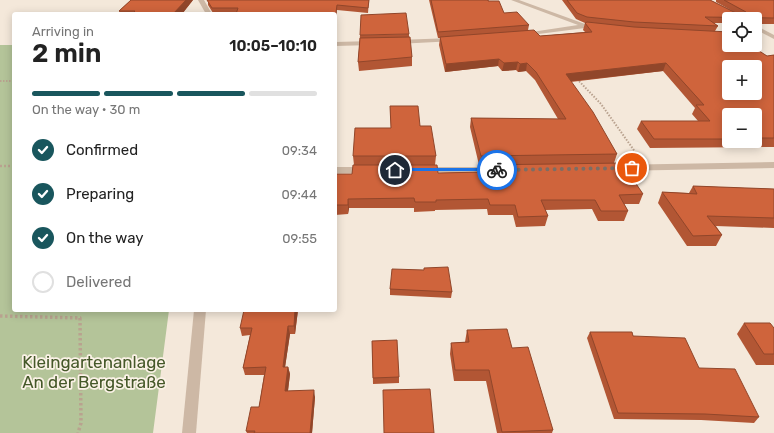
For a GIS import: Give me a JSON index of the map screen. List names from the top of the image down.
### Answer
{
  "parks": ["Kleingartenanlage An der Bergstraße"],
  "page": {
    "map_buttons": ["+", "−"],
    "heading": ["2 min", "Arriving in", "10:05–10:10"],
    "bar": "On the way · 30 m",
    "list": [
      ["Confirmed", "09:34"],
      ["Preparing", "09:44"],
      ["On the way", "09:55"],
      "Delivered"
    ]
  }
}
